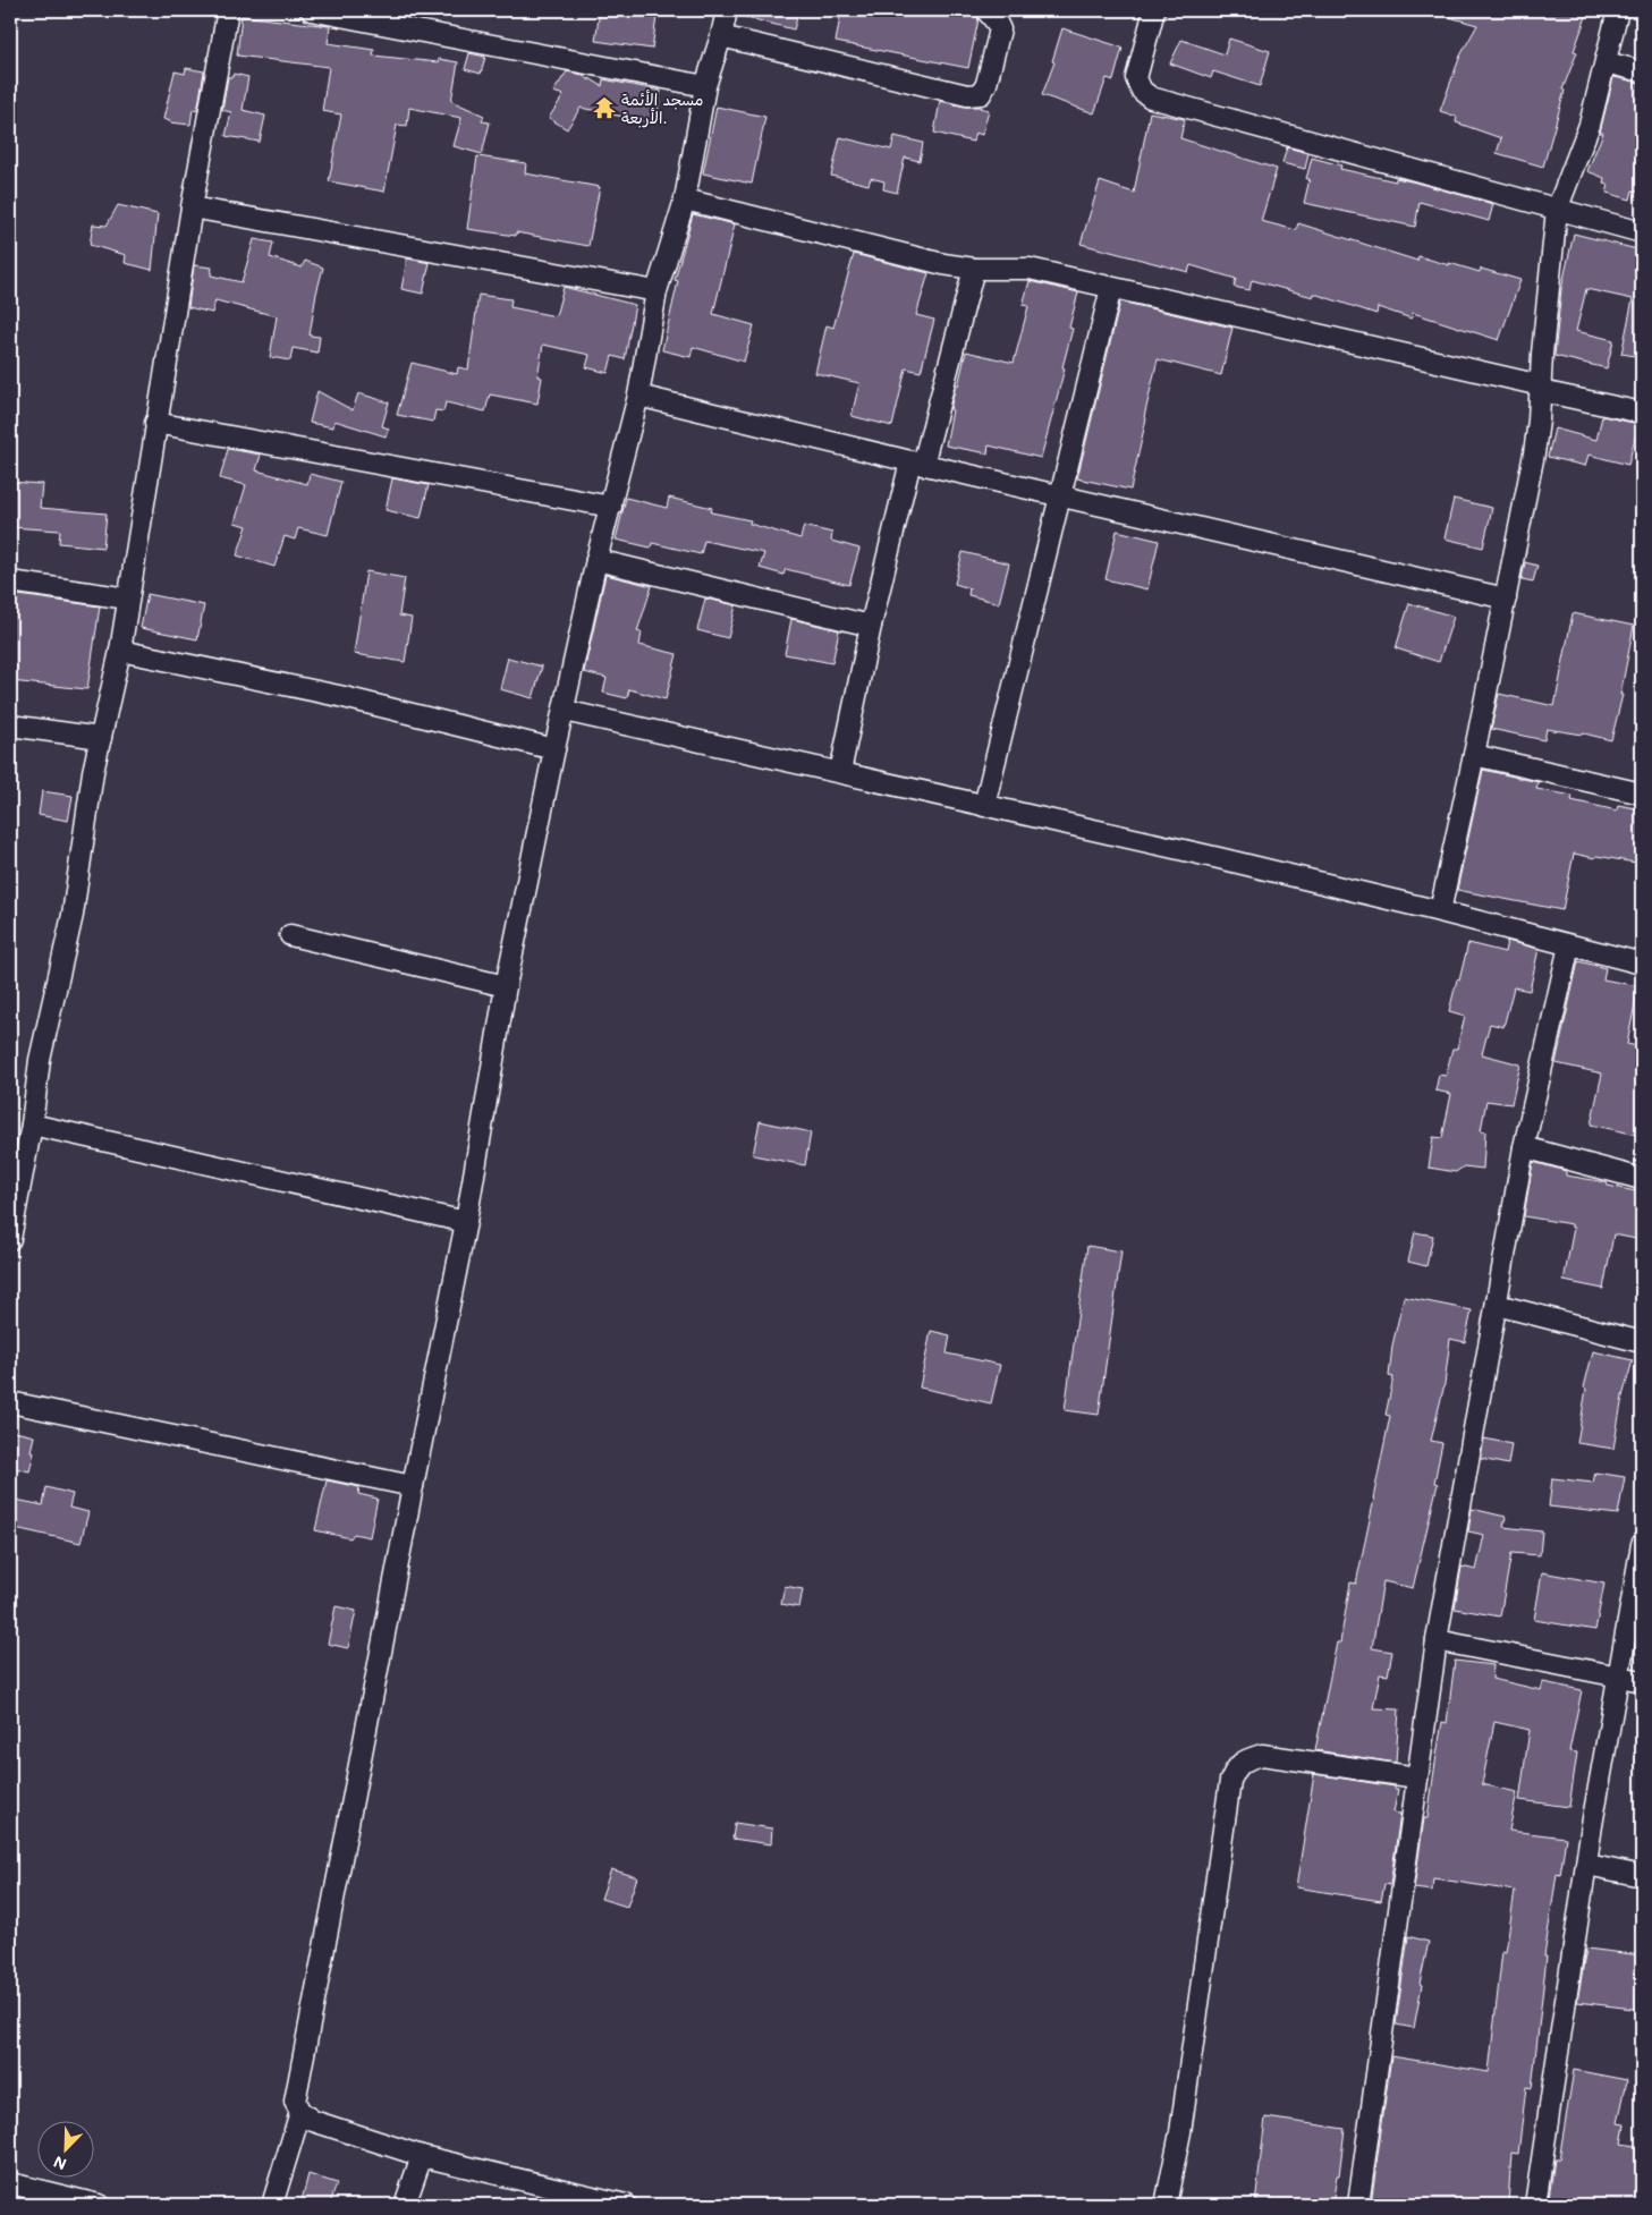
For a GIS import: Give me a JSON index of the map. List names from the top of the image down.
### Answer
{
  "places": {
    "temple": ["مسجد الأئمة الأربعة."]
  },
  "north": "bottom left"
}
